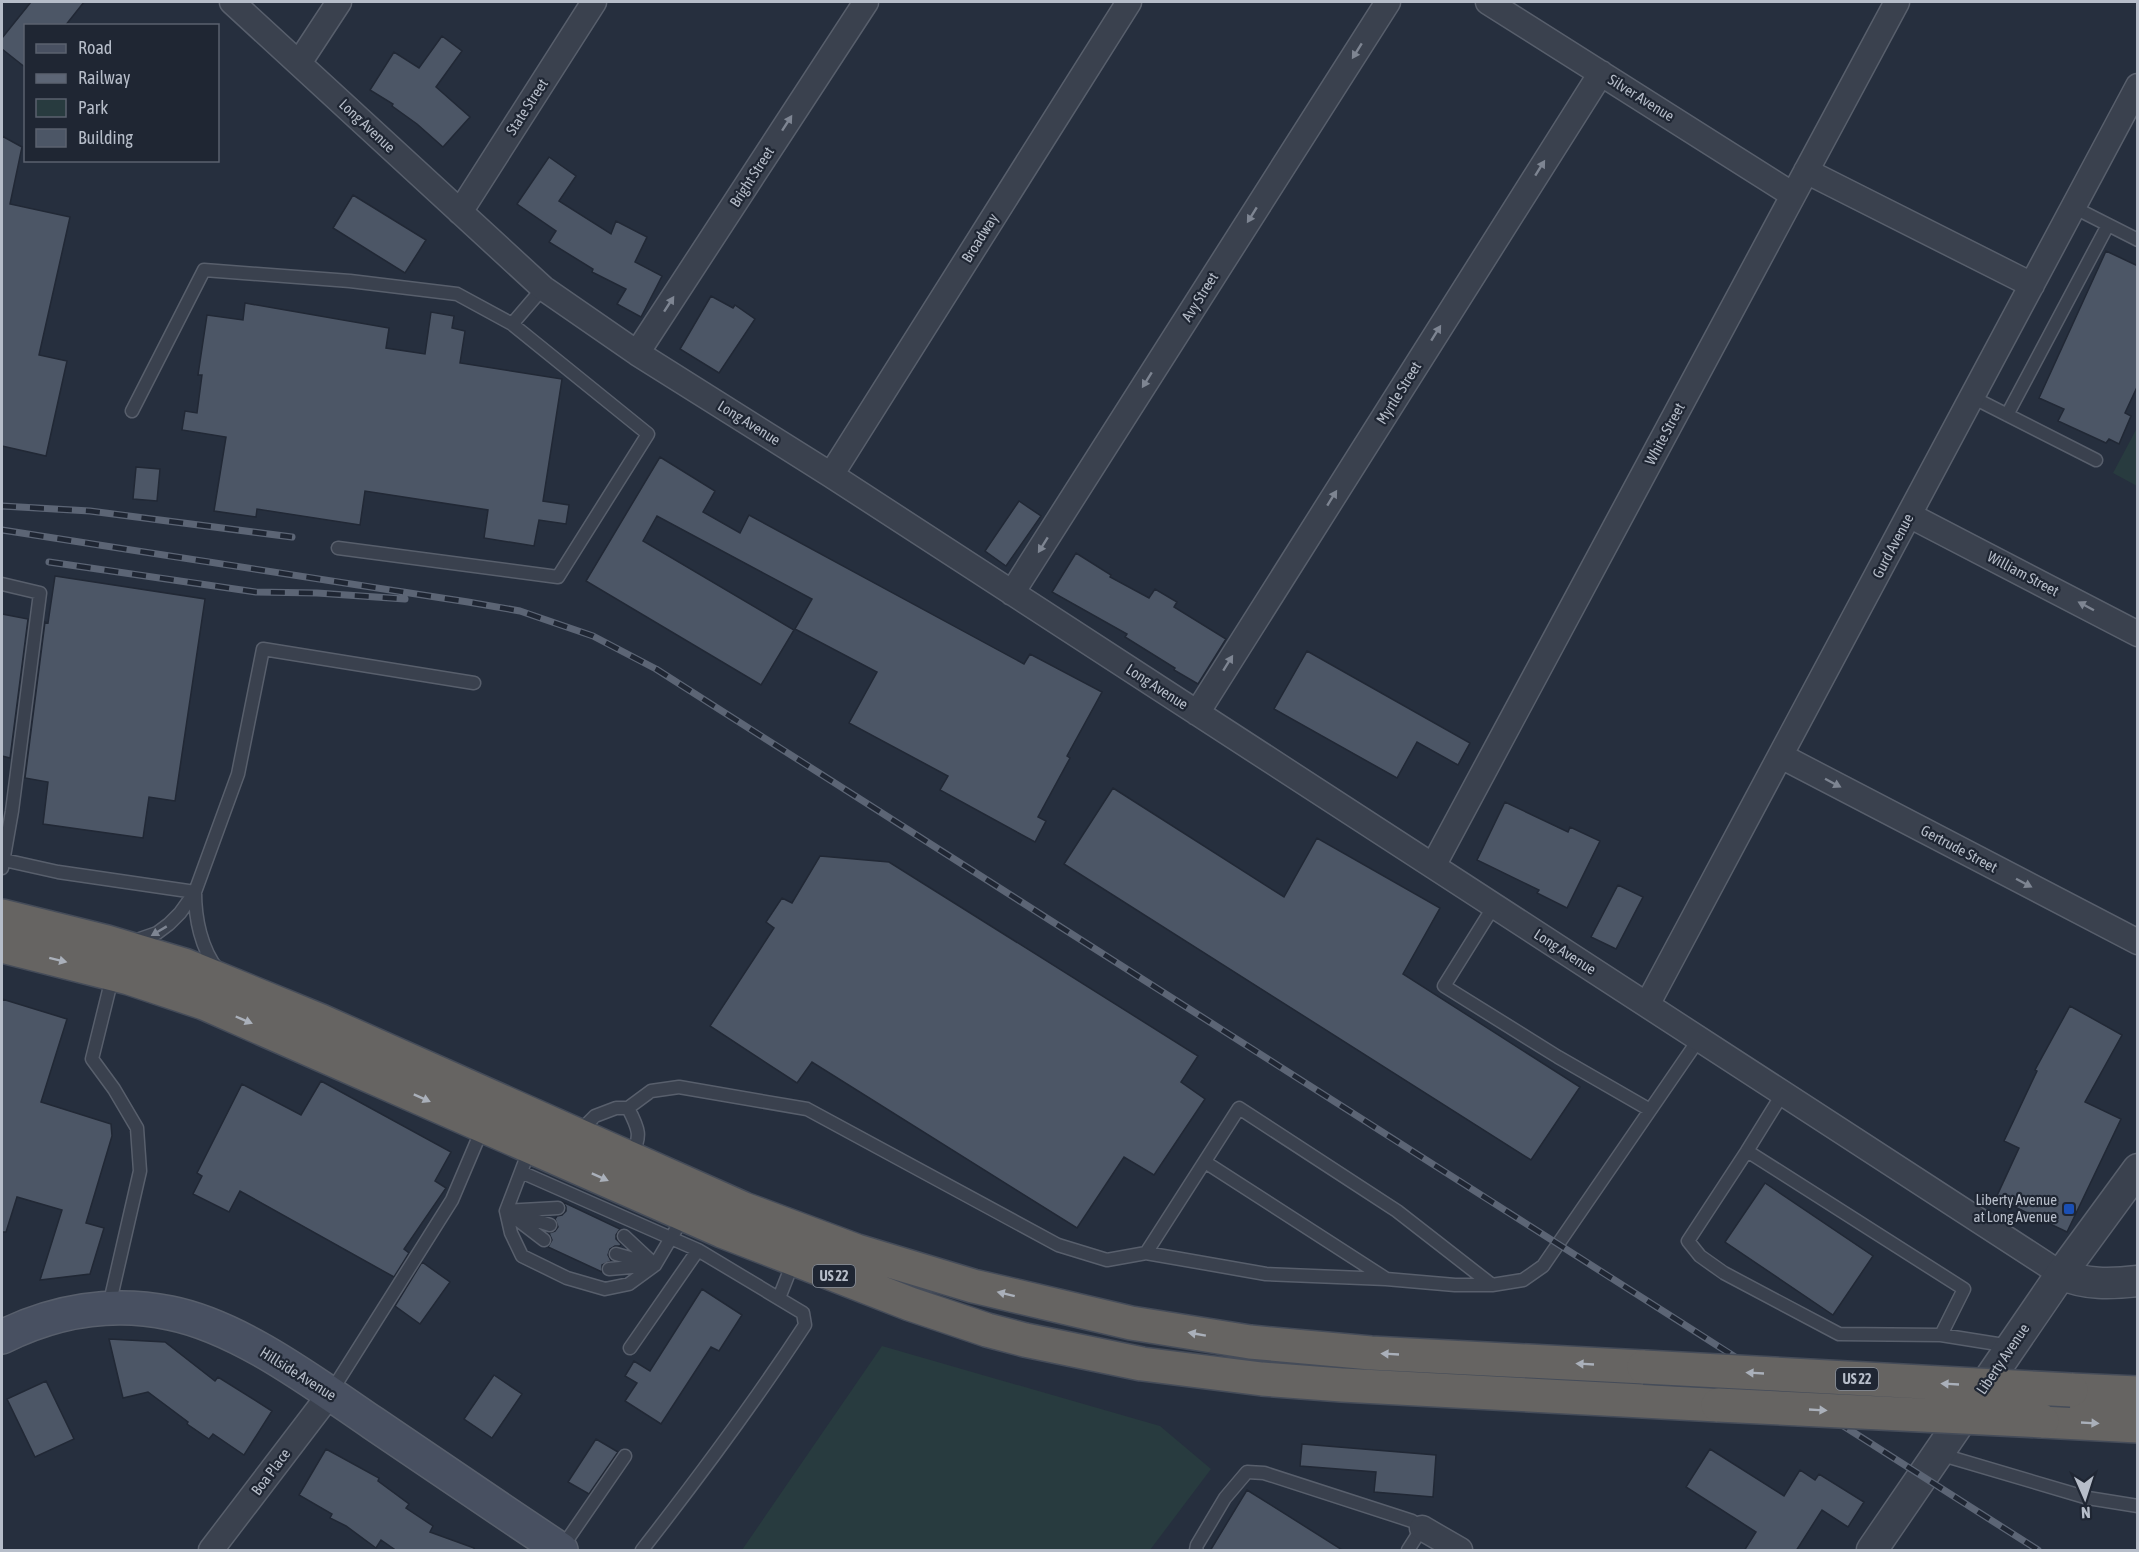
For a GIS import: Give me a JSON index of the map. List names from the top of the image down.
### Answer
{
  "streets": {
    "highway": ["US 22"],
    "main road": ["Hillside Avenue"],
    "street": [
      "Silver Avenue",
      "State Street",
      "Long Avenue",
      "Bright Street",
      "Broadway",
      "Avy Street",
      "Myrtle Street",
      "White Street",
      "Gurd Avenue",
      "William Street",
      "Gertrude Street",
      "Liberty Avenue",
      "Boa Place"
    ]
  },
  "crossings": [
    ["Silver Avenue", "Myrtle Street"],
    ["Silver Avenue", "White Street"],
    ["State Street", "Long Avenue"],
    ["Long Avenue", "Bright Street"],
    ["Long Avenue", "Broadway"],
    ["Long Avenue", "Avy Street"],
    ["Long Avenue", "Myrtle Street"],
    ["Long Avenue", "White Street"],
    ["Long Avenue", "Gurd Avenue"],
    ["Long Avenue", "Liberty Avenue"],
    ["Gurd Avenue", "William Street"],
    ["Gurd Avenue", "Gertrude Street"],
    ["Hillside Avenue", "Boa Place"]
  ],
  "one_way": [
    "Bright Street",
    "Avy Street",
    "Myrtle Street",
    "William Street",
    "Gertrude Street"
  ],
  "places": {
    "transit": ["Liberty Avenue at Long Avenue"]
  },
  "legend": [
    "Road",
    "Railway",
    "Park",
    "Building"
  ],
  "north": "bottom"
}
